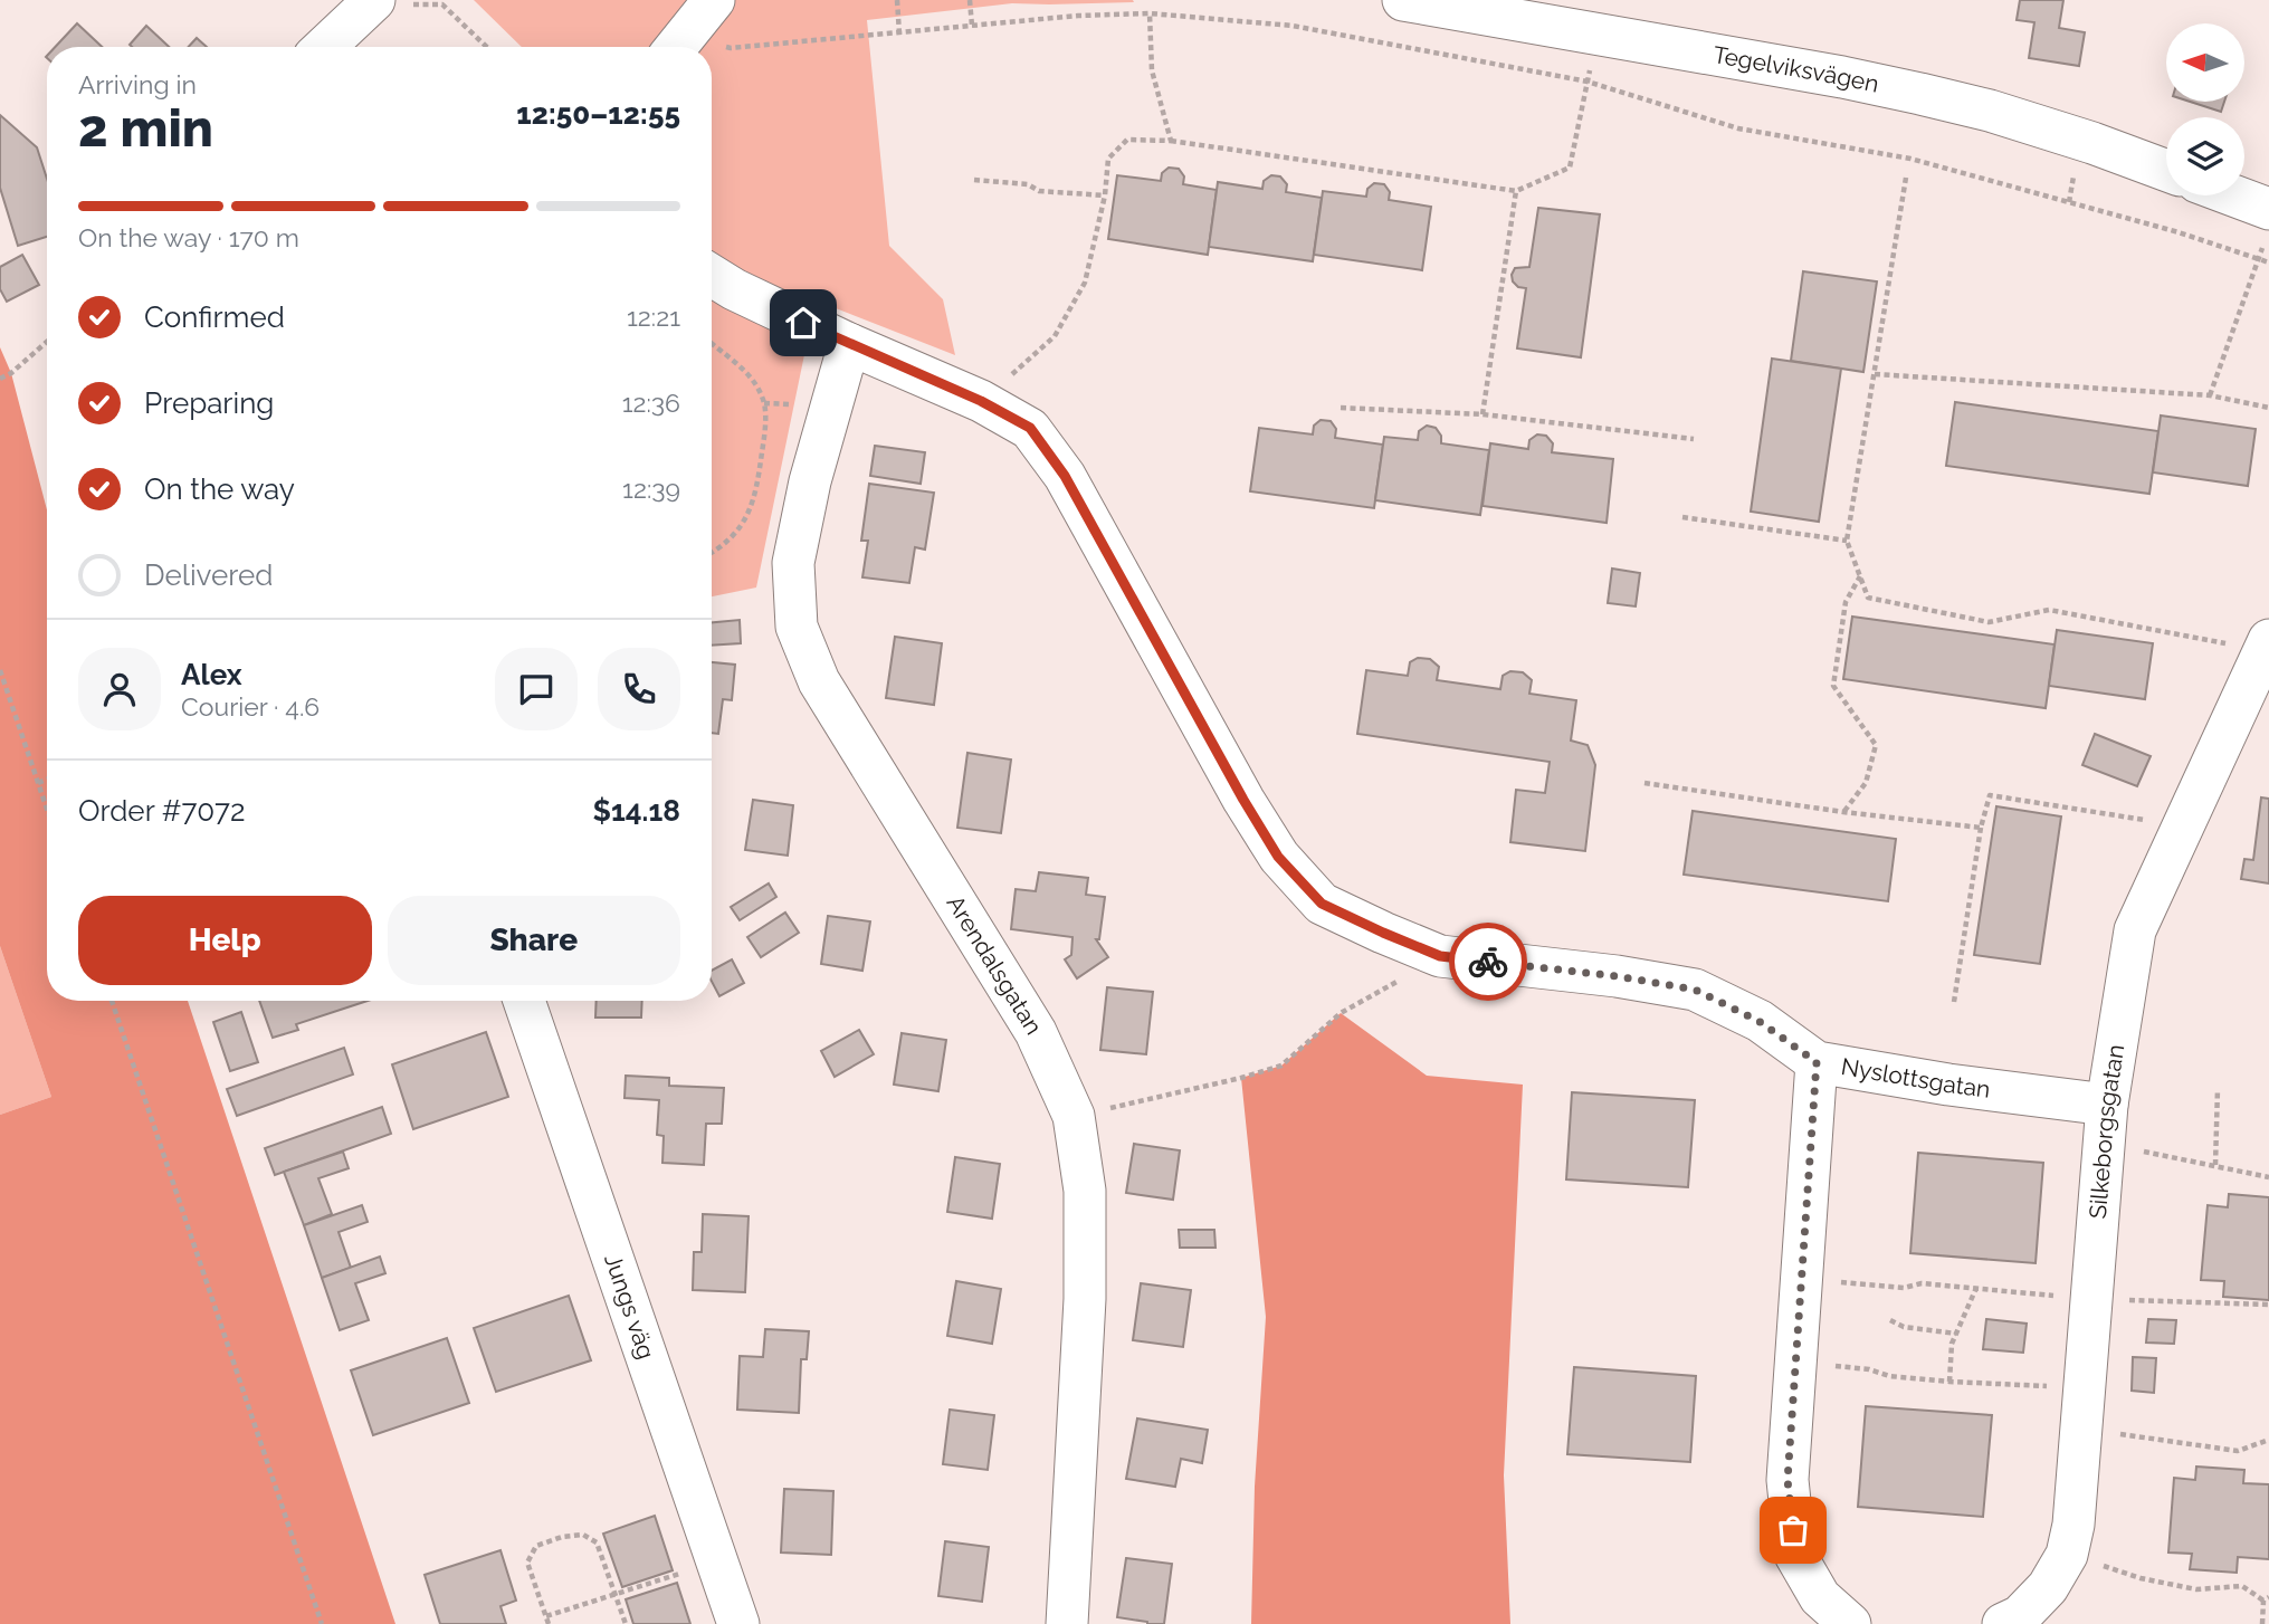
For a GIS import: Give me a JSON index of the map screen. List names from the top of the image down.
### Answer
{
  "streets": {
    "street": [
      "Tegelviksvägen",
      "Arendalsgatan",
      "Nyslottsgatan",
      "Silkeborgsgatan",
      "Jungs väg"
    ]
  },
  "crossings": [
    ["Arendalsgatan", "Nyslottsgatan"],
    ["Nyslottsgatan", "Silkeborgsgatan"]
  ],
  "north": "left",
  "page": {
    "heading": ["2 min", "Arriving in", "12:50–12:55"],
    "panel": [
      "Alex",
      "Courier · 4.6",
      "Order #7072",
      "$14.18"
    ],
    "bar": "On the way · 170 m",
    "list": [
      ["Confirmed", "12:21"],
      ["Preparing", "12:36"],
      ["On the way", "12:39"],
      "Delivered"
    ],
    "buttons": ["Help", "Share"]
  }
}
